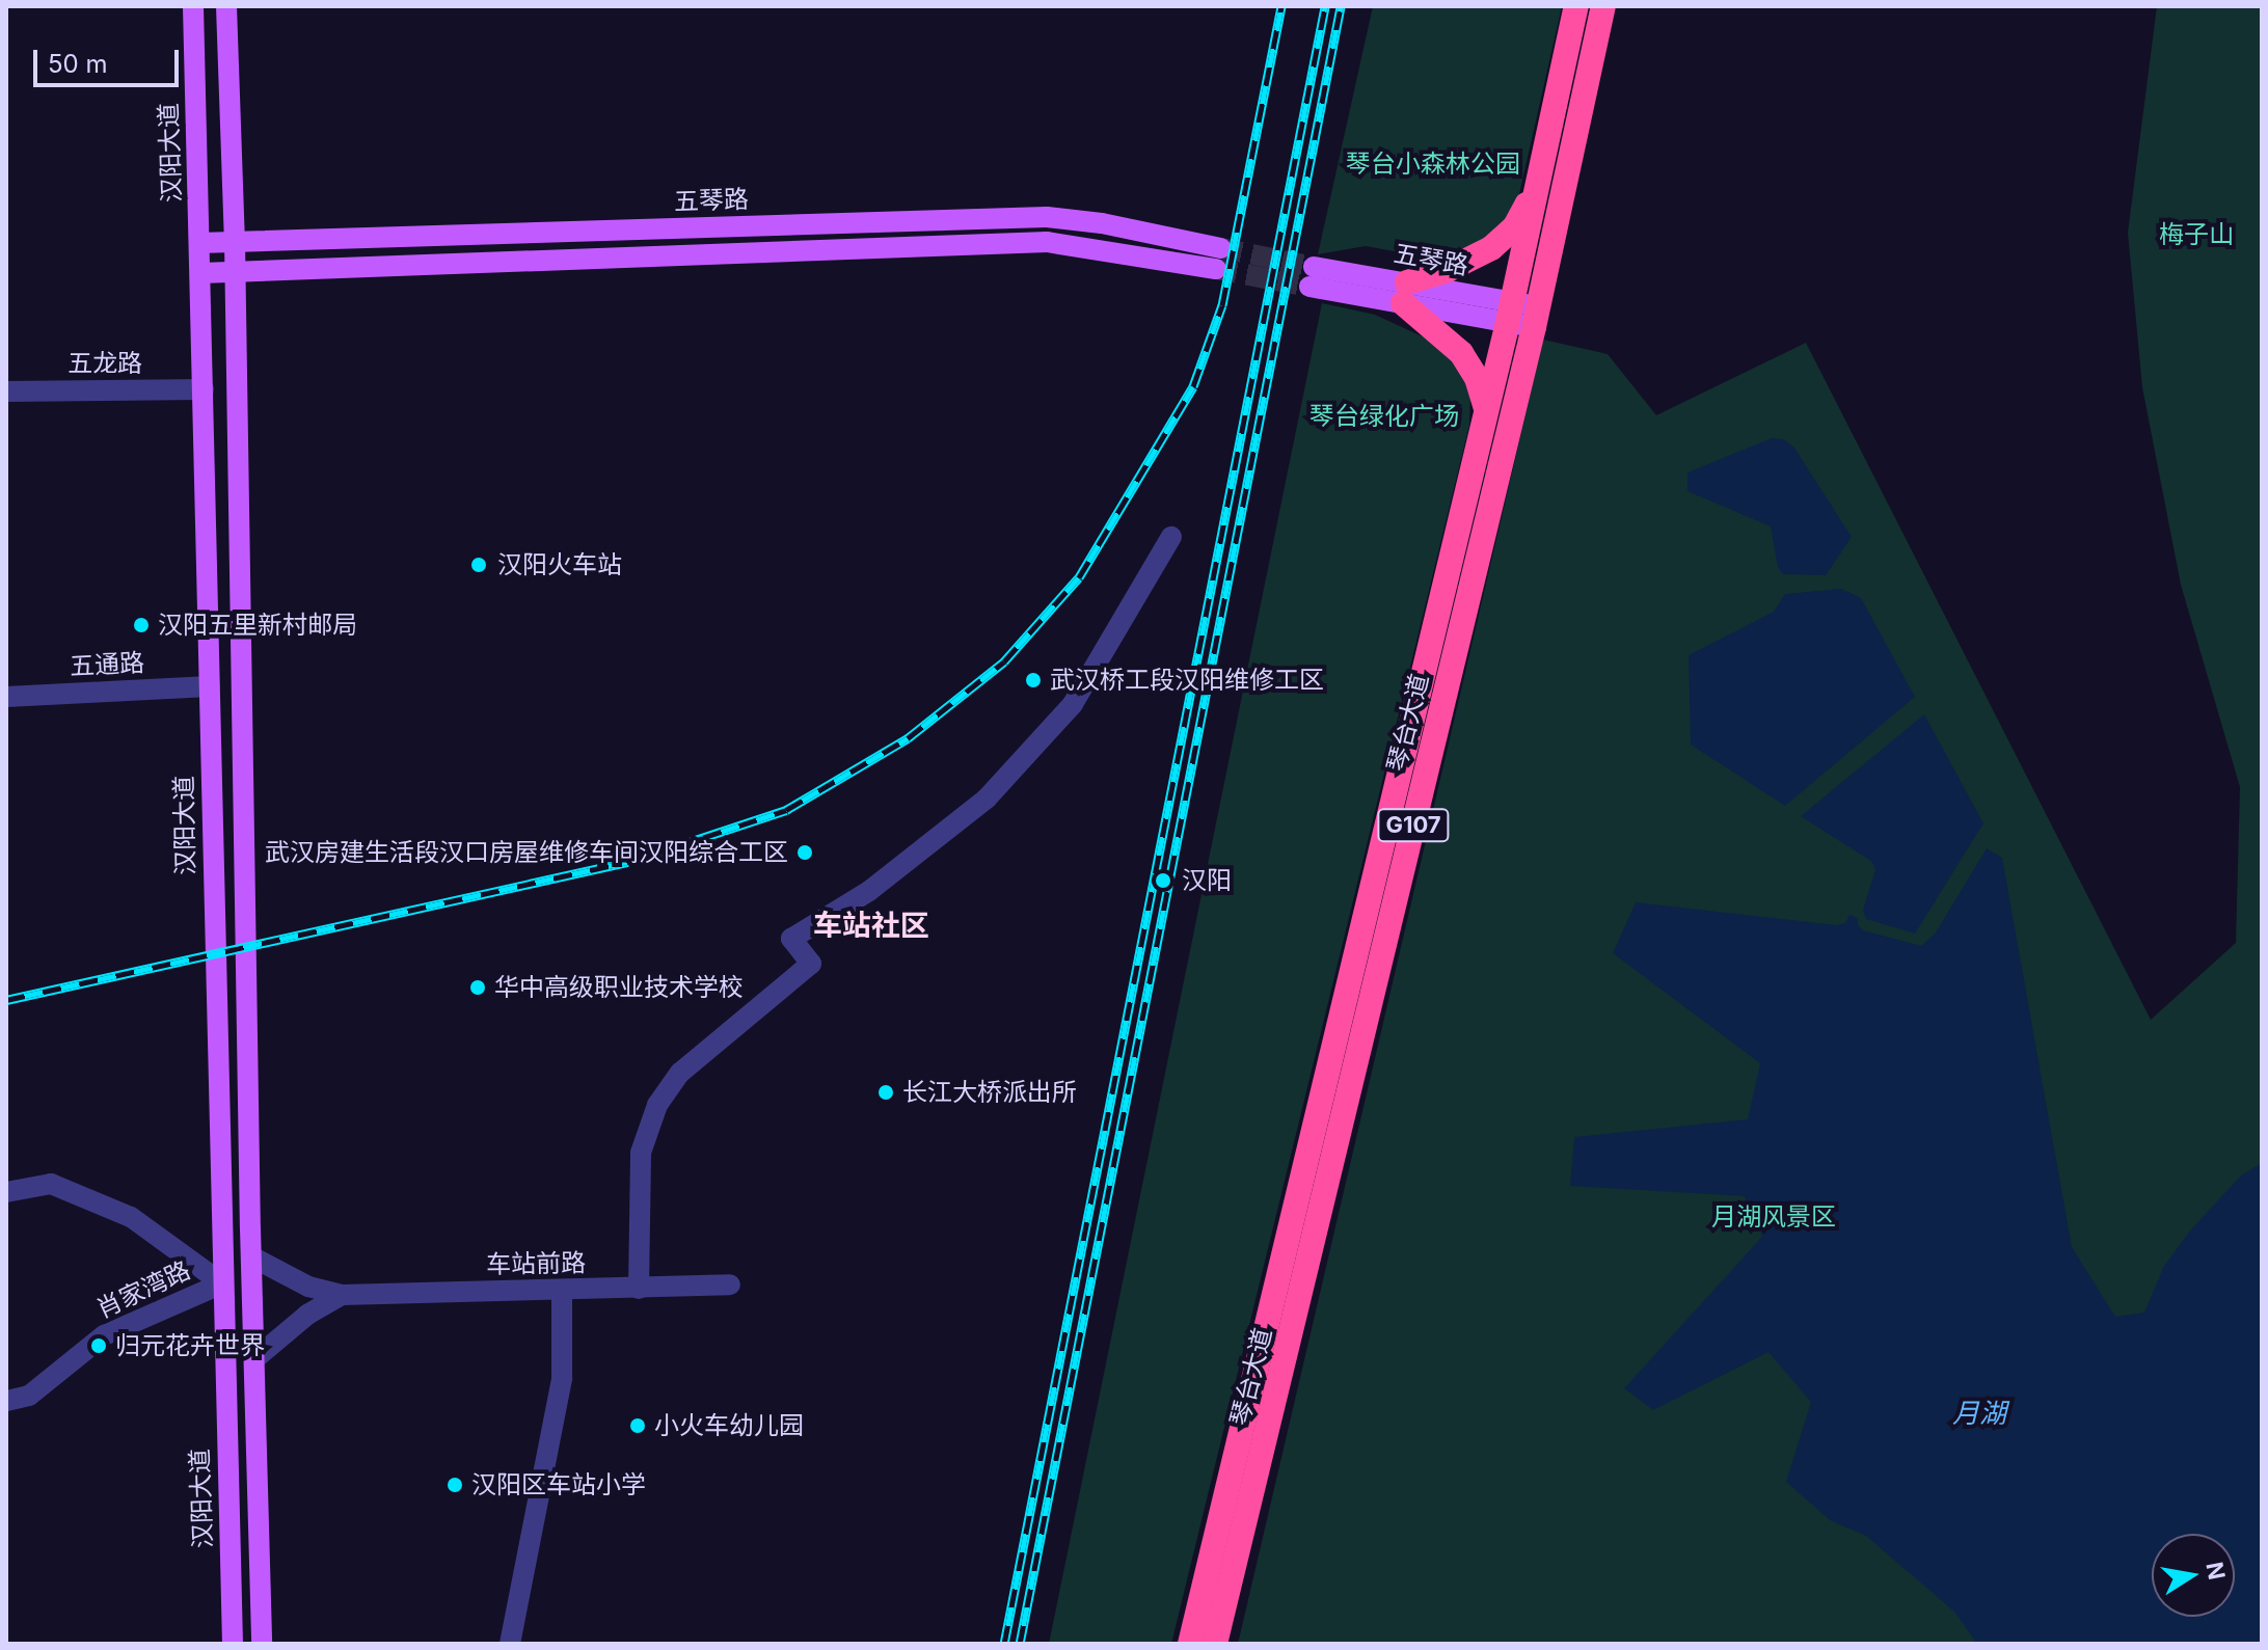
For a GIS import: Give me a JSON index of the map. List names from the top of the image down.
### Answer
{
  "streets": {
    "highway": ["琴台大道", "G107"],
    "main road": ["汉阳大道", "五琴路"],
    "street": [
      "五龙路",
      "五通路",
      "车站前路",
      "肖家湾路"
    ]
  },
  "crossings": [
    ["汉阳大道", "五琴路"],
    ["汉阳大道", "五龙路"],
    ["汉阳大道", "五通路"],
    ["汉阳大道", "肖家湾路"],
    ["五琴路", "琴台大道"]
  ],
  "districts": ["车站社区"],
  "water": ["月湖"],
  "parks": [
    "琴台小森林公园",
    "梅子山",
    "琴台绿化广场",
    "月湖风景区"
  ],
  "places": [
    "汉阳火车站",
    "汉阳五里新村邮局",
    "武汉桥工段汉阳维修工区",
    "武汉房建生活段汉口房屋维修车间汉阳综合工区",
    "汉阳",
    "华中高级职业技术学校",
    "长江大桥派出所",
    "归元花卉世界",
    "小火车幼儿园",
    "汉阳区车站小学"
  ],
  "scale_bar": "50 m",
  "north": "right"
}
